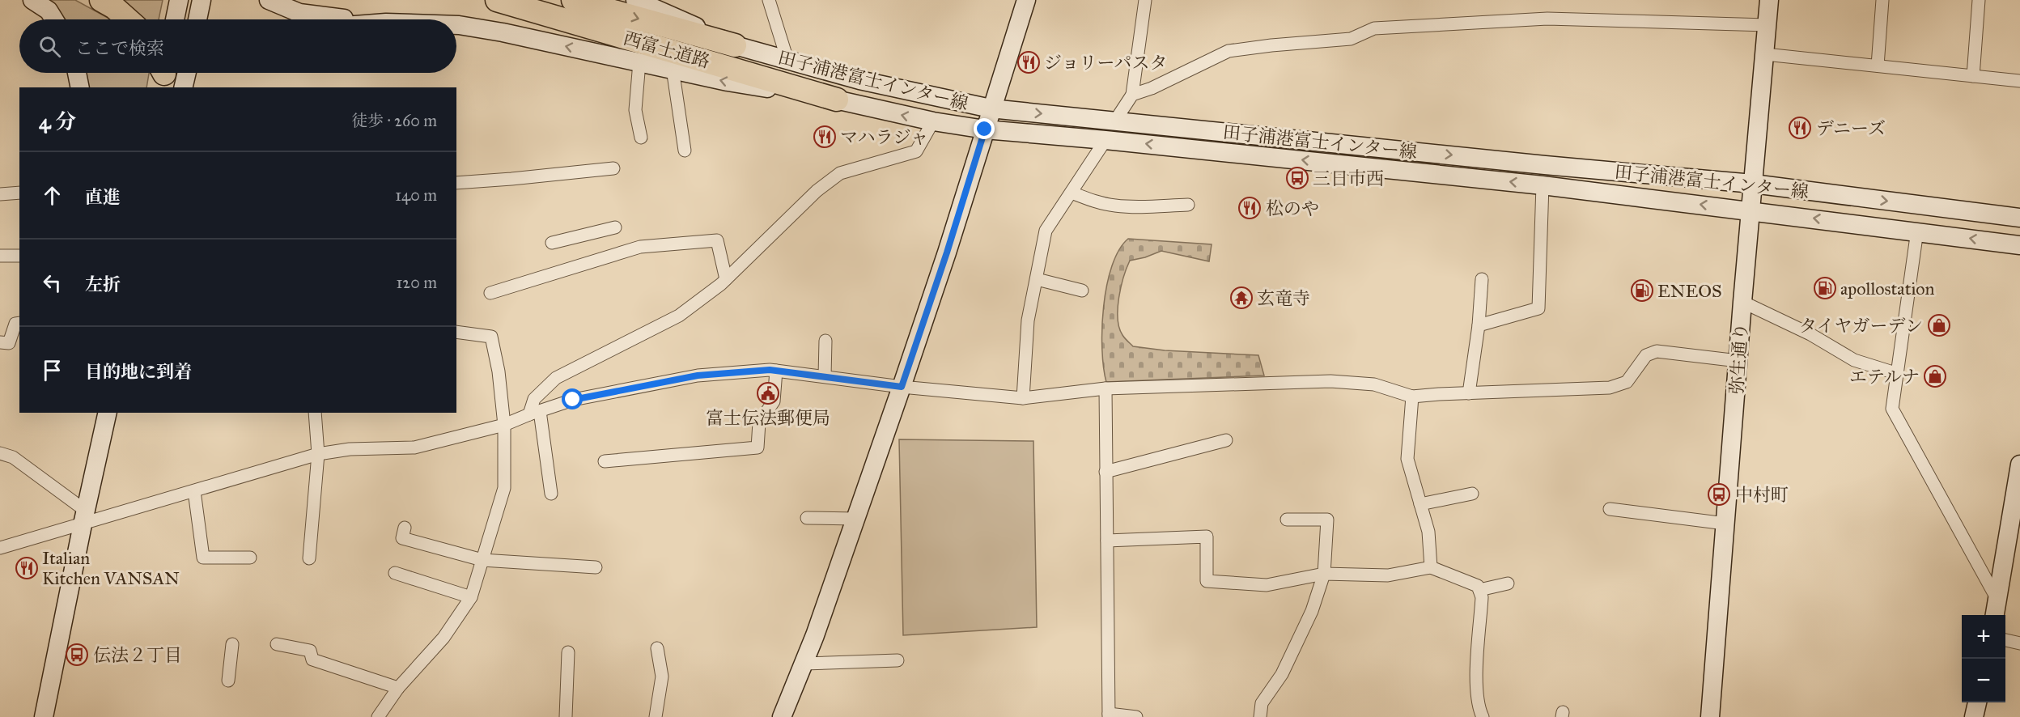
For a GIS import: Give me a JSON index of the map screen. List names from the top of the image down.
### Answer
{
  "streets": {
    "highway": ["西富士道路"],
    "main road": ["田子浦港富士インター線", "弥生通り"]
  },
  "crossings": [
    ["西富士道路", "田子浦港富士インター線"],
    ["田子浦港富士インター線", "弥生通り"]
  ],
  "places": {
    "restaurant": [
      "ジョリーパスタ",
      "デニーズ",
      "マハラジャ",
      "松のや",
      "Italian Kitchen VANSAN"
    ],
    "bus stop": ["三日市西", "中村町", "伝法２丁目"],
    "fuel station": ["apollostation", "ENEOS"],
    "temple": ["玄竜寺"],
    "shop": ["タイヤガーデン", "エテルナ"],
    "public building": ["富士伝法郵便局"]
  },
  "page": {
    "search": "ここで検索",
    "heading": ["4 分", "徒歩 · 260 m"],
    "list": [
      ["直進", "140 m"],
      ["左折", "120 m"],
      "目的地に到着"
    ],
    "map_buttons": ["+", "−"]
  }
}
